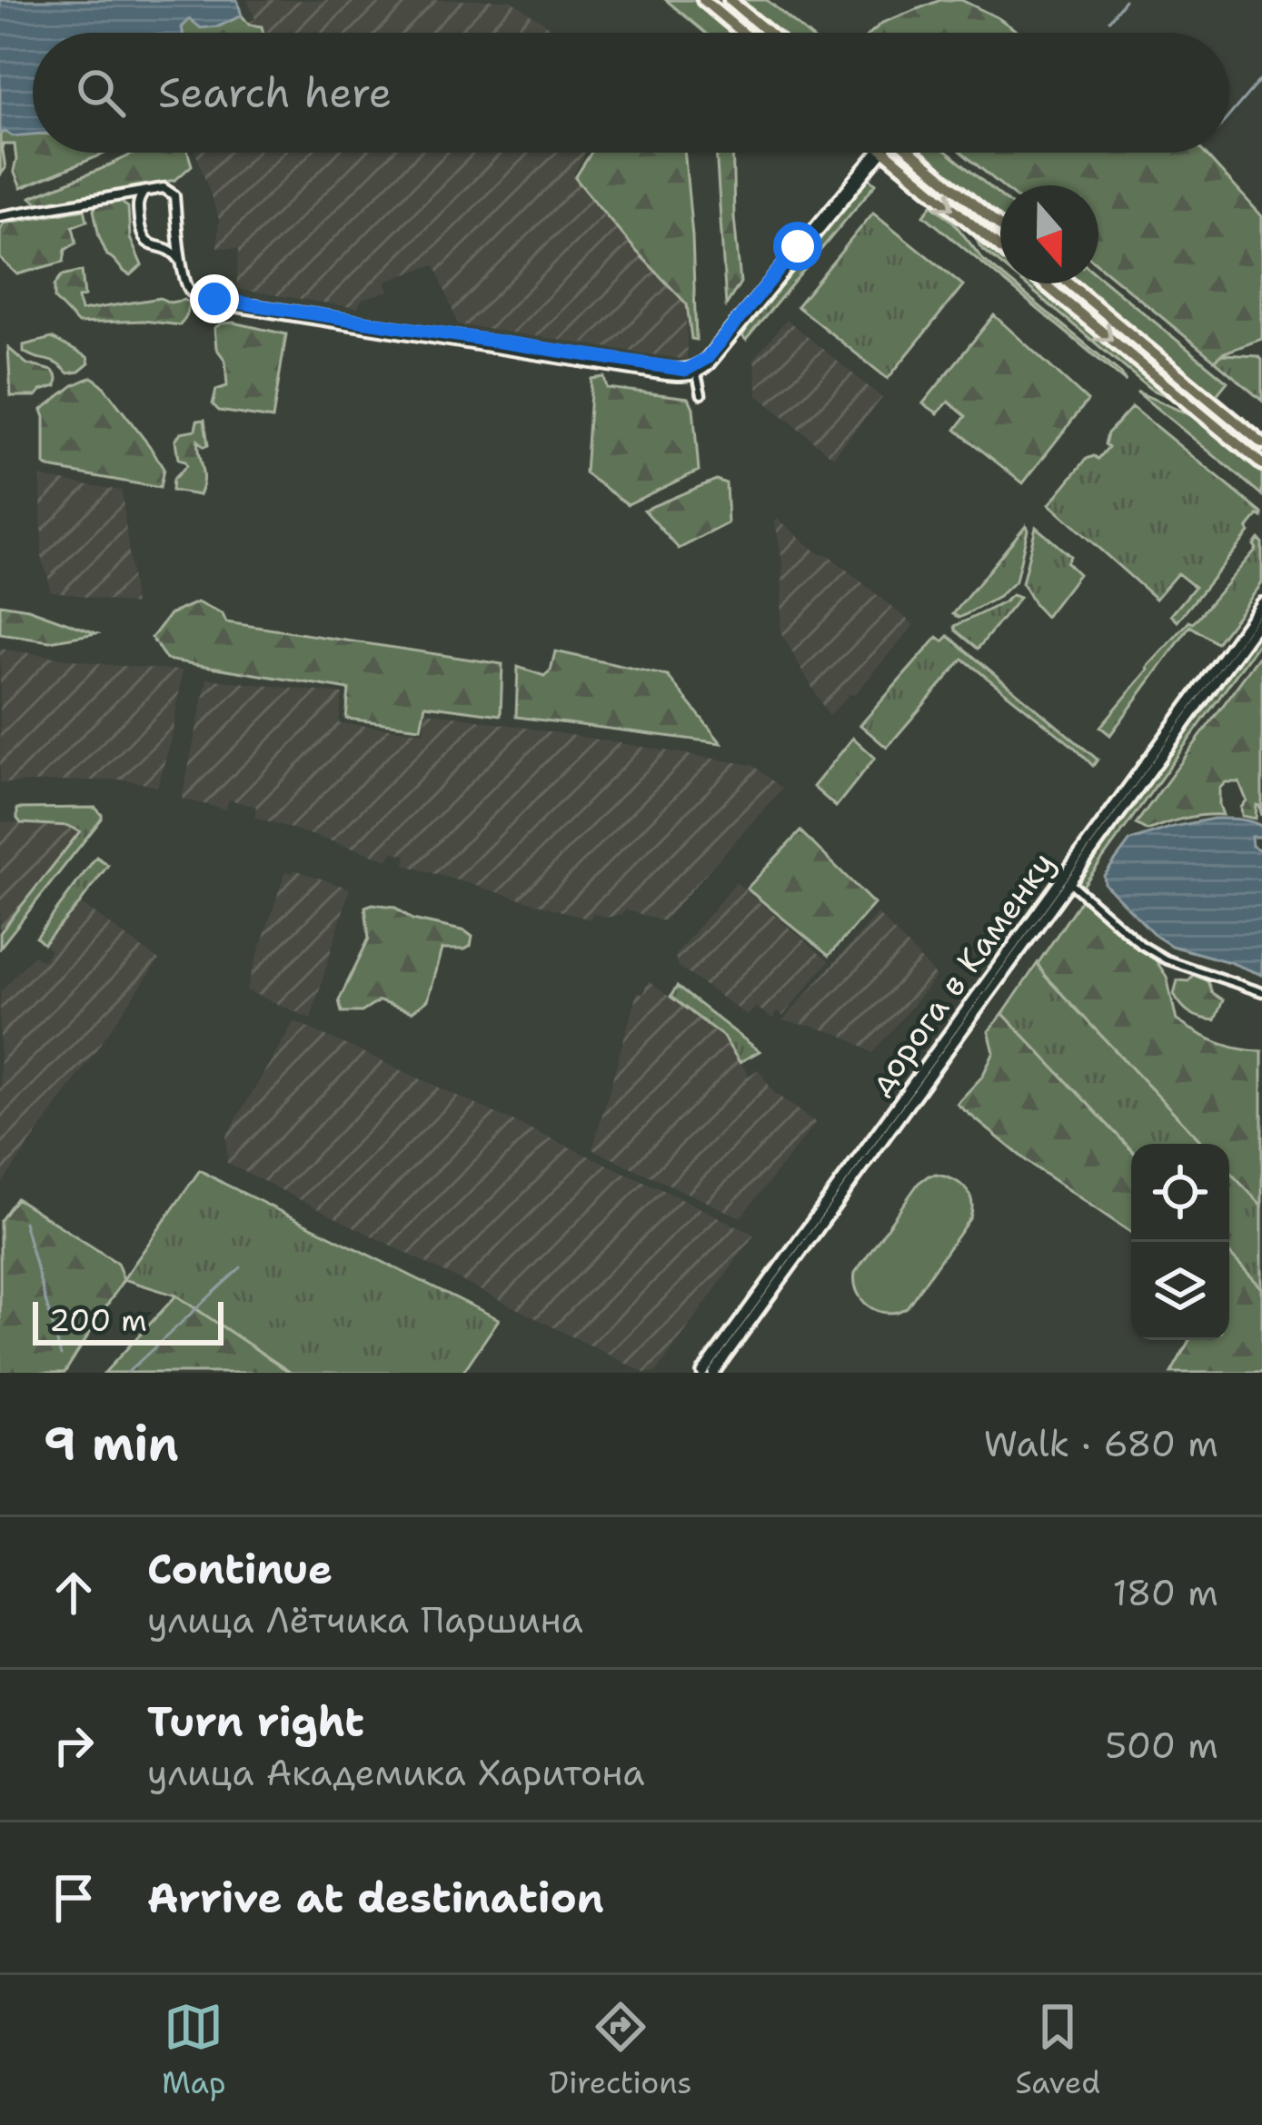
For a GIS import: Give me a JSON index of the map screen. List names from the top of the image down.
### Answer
{
  "streets": {
    "main road": ["дорога в Каменку"]
  },
  "scale_bar": "200 m",
  "north": "bottom",
  "page": {
    "search": "Search here",
    "scale": "200 m",
    "heading": ["9 min", "Walk · 680 m"],
    "list": [
      ["Continue", "улица Лётчика Паршина", "180 m"],
      ["Turn right", "улица Академика Харитона", "500 m"],
      "Arrive at destination"
    ],
    "nav": ["Map", "Directions", "Saved"]
  }
}
